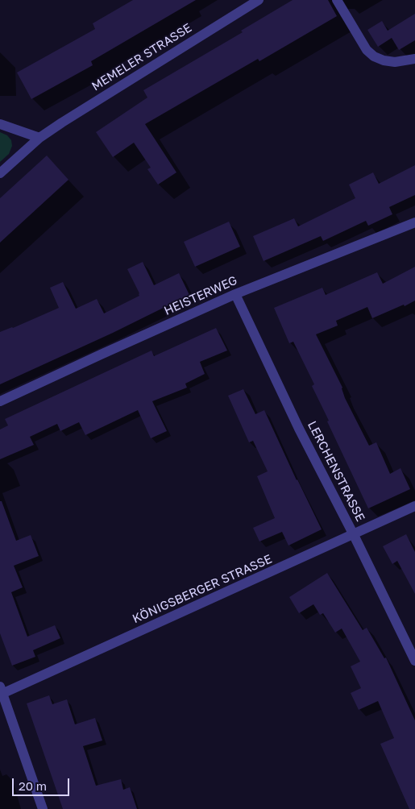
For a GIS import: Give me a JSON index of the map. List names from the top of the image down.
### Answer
{
  "streets": {
    "street": [
      "MEMELER STRASSE",
      "HEISTERWEG",
      "LERCHENSTRASSE",
      "KÖNIGSBERGER STRASSE"
    ]
  },
  "crossings": [
    ["HEISTERWEG", "LERCHENSTRASSE"],
    ["LERCHENSTRASSE", "KÖNIGSBERGER STRASSE"]
  ],
  "scale_bar": "20 m"
}
